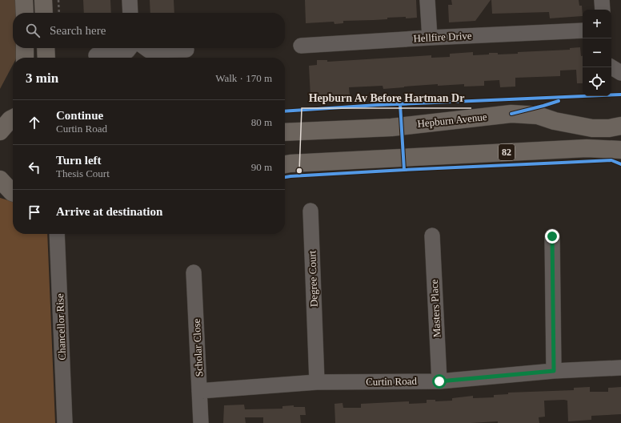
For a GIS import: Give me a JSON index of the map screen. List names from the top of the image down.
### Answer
{
  "streets": {
    "main road": ["Hepburn Avenue", "82"],
    "street": [
      "Hellfire Drive",
      "Degree Court",
      "Masters Place",
      "Chancellor Rise",
      "Scholar Close",
      "Curtin Road"
    ]
  },
  "crossings": [
    ["Degree Court", "Curtin Road"],
    ["Masters Place", "Curtin Road"],
    ["Scholar Close", "Curtin Road"]
  ],
  "places": ["Hepburn Av Before Hartman Dr"],
  "page": {
    "map_buttons": ["+", "−"],
    "search": "Search here",
    "heading": ["3 min", "Walk · 170 m"],
    "list": [
      ["Continue", "Curtin Road", "80 m"],
      ["Turn left", "Thesis Court", "90 m"],
      "Arrive at destination"
    ]
  }
}
